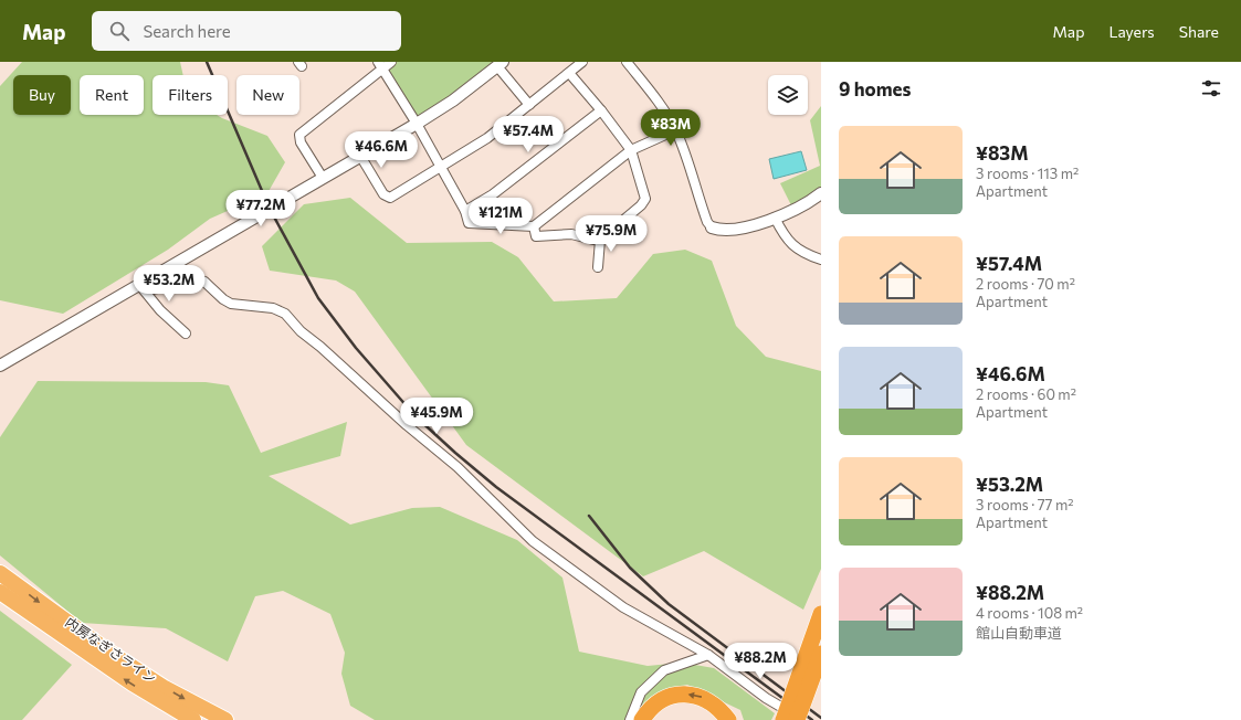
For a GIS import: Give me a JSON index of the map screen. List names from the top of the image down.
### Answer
{
  "streets": {
    "highway": ["内房なぎさライン"]
  },
  "page": {
    "header": "Map",
    "search": "Search here",
    "nav": ["Map", "Layers", "Share"],
    "heading": "9 homes",
    "chip": [
      "Buy",
      "Rent",
      "Filters",
      "New"
    ],
    "price": [
      "¥83M",
      "¥57.4M",
      "¥46.6M",
      "¥77.2M",
      "¥121M",
      "¥75.9M",
      "¥53.2M",
      "¥45.9M",
      "¥88.2M"
    ],
    "list": [
      {
        "name": "¥83M",
        "note": "3 rooms · 113 m² · Apartment"
      },
      {
        "name": "¥57.4M",
        "note": "2 rooms · 70 m² · Apartment"
      },
      {
        "name": "¥46.6M",
        "note": "2 rooms · 60 m² · Apartment"
      },
      {
        "name": "¥53.2M",
        "note": "3 rooms · 77 m² · Apartment"
      },
      {
        "name": "¥88.2M",
        "note": "4 rooms · 108 m² · 館山自動車道"
      }
    ]
  }
}
